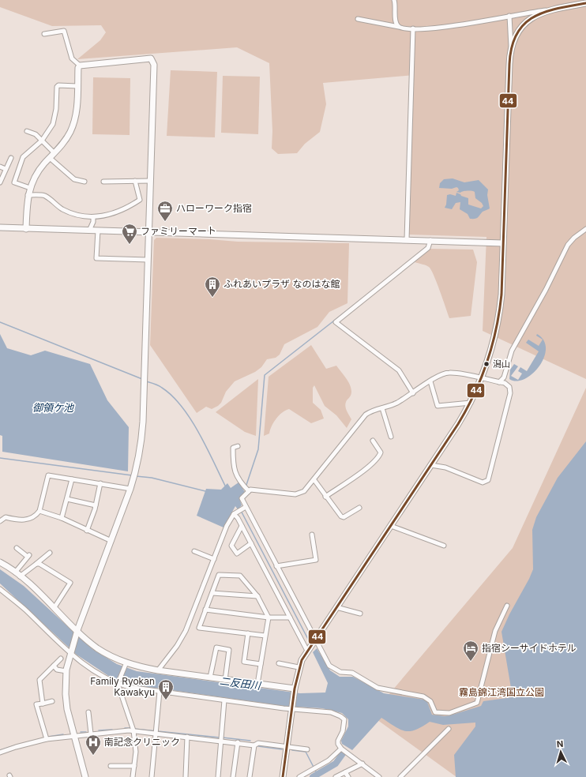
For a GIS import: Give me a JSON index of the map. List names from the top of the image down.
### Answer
{
  "water": ["御領ケ池", "二反田川"],
  "parks": ["霧島錦江湾国立公園"],
  "places": {
    "office": ["ハローワーク指宿"],
    "supermarket": ["ファミリーマート"],
    "building": ["ふれあいプラザ なのはな館", "Family Ryokan Kawakyu"],
    "other": ["潟山"],
    "hotel": ["指宿シーサイドホテル"],
    "hospital": ["南記念クリニック"]
  },
  "lines": ["transit line 44"],
  "north": "top"
}
